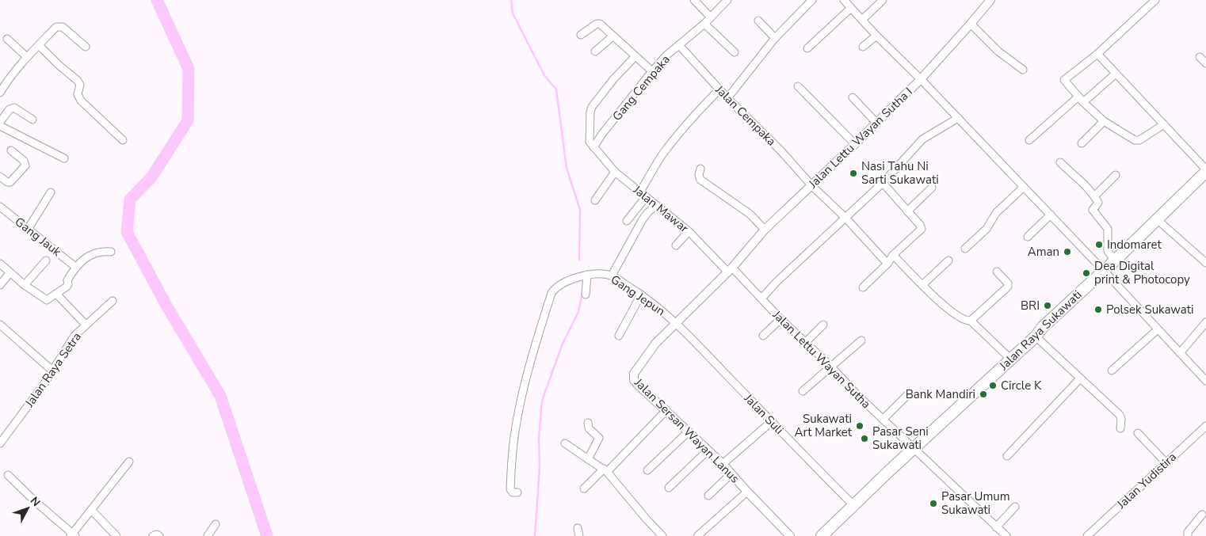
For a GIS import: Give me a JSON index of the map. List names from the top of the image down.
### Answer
{
  "streets": {
    "highway": ["Jalan Raya Sukawati"],
    "street": [
      "Gang Cempaka",
      "Jalan Cempaka",
      "Jalan Lettu Wayan Sutha I",
      "Jalan Mawar",
      "Gang Jauk",
      "Gang Jepun",
      "Jalan Lettu Wayan Sutha",
      "Jalan Raya Setra",
      "Jalan Suli",
      "Jalan Sersan Wayan Lanus",
      "Jalan Yudistira"
    ]
  },
  "crossings": [
    ["Gang Cempaka", "Jalan Cempaka"],
    ["Gang Cempaka", "Jalan Mawar"],
    ["Jalan Cempaka", "Jalan Lettu Wayan Sutha I"],
    ["Jalan Lettu Wayan Sutha I", "Jalan Mawar"],
    ["Jalan Lettu Wayan Sutha I", "Jalan Lettu Wayan Sutha"],
    ["Jalan Lettu Wayan Sutha I", "Jalan Sersan Wayan Lanus"],
    ["Jalan Mawar", "Jalan Lettu Wayan Sutha"],
    ["Jalan Mawar", "Jalan Sersan Wayan Lanus"],
    ["Gang Jepun", "Jalan Suli"],
    ["Gang Jepun", "Jalan Sersan Wayan Lanus"],
    ["Jalan Raya Sukawati", "Jalan Lettu Wayan Sutha"],
    ["Jalan Raya Sukawati", "Jalan Suli"],
    ["Jalan Lettu Wayan Sutha", "Jalan Sersan Wayan Lanus"],
    ["Jalan Suli", "Jalan Sersan Wayan Lanus"]
  ],
  "places": [
    "Nasi Tahu Ni Sarti Sukawati",
    "Indomaret",
    "Aman",
    "Dea Digital print & Photocopy",
    "BRI",
    "Polsek Sukawati",
    "Circle K",
    "Bank Mandiri",
    "Sukawati Art Market",
    "Pasar Seni Sukawati",
    "Pasar Umum Sukawati"
  ],
  "north": "top right"
}
